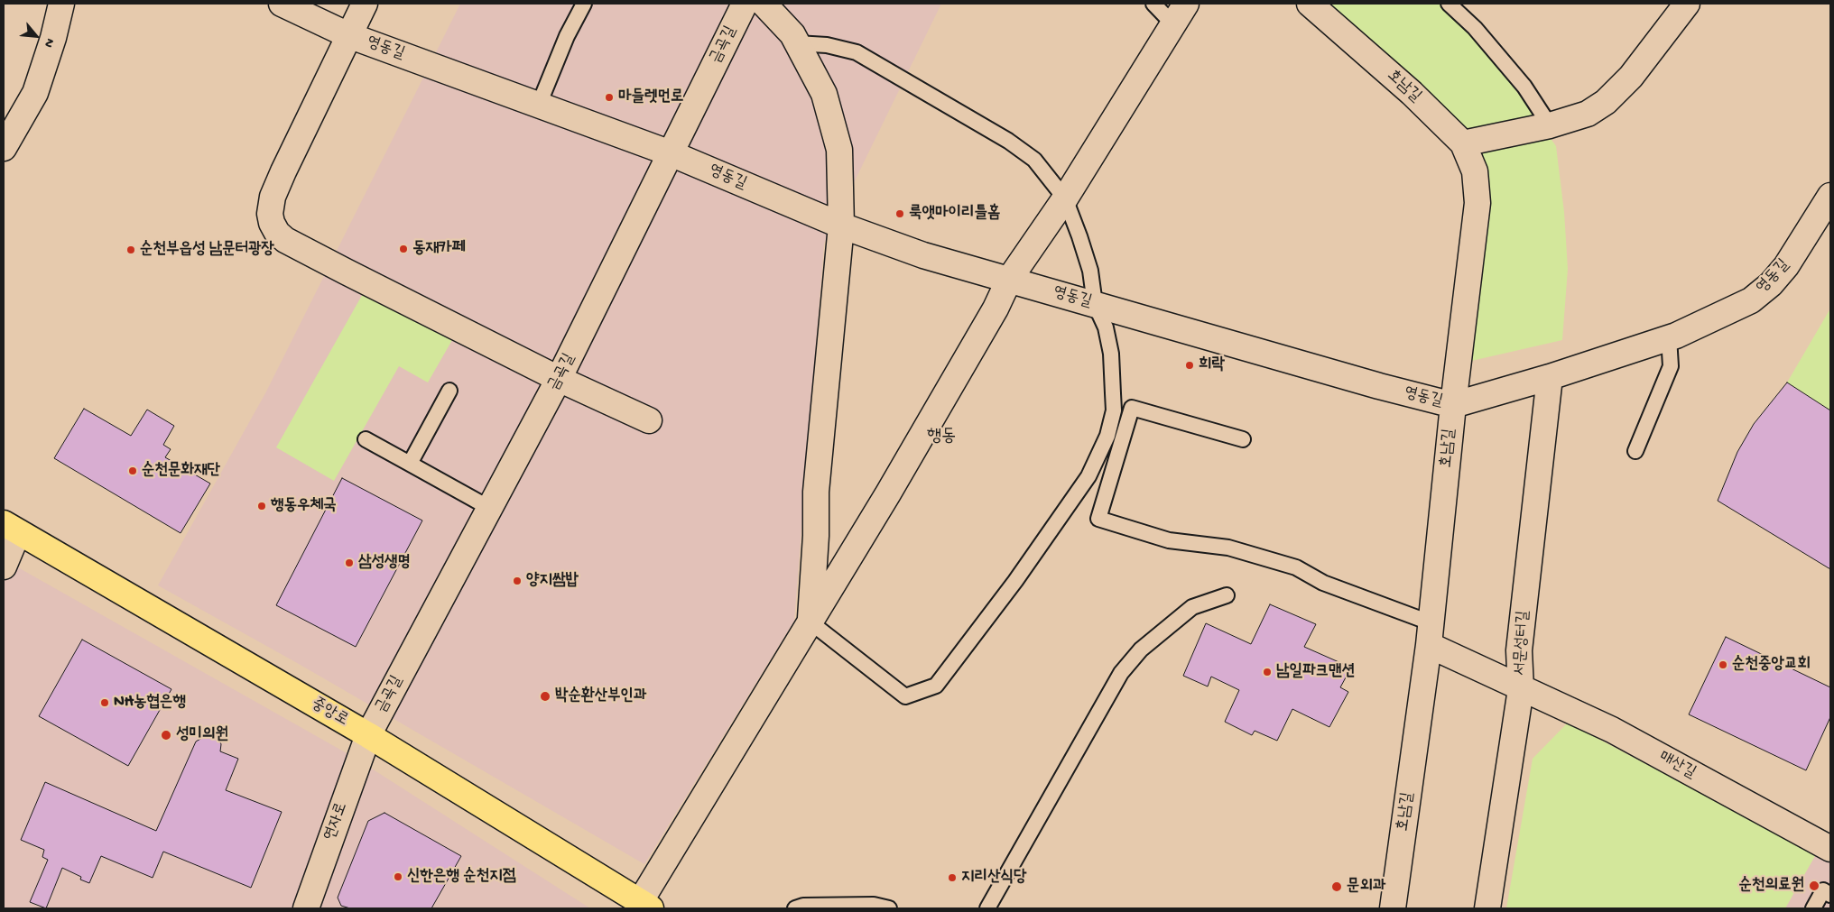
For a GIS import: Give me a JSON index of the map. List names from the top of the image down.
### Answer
{
  "streets": {
    "main road": ["중앙로"],
    "street": [
      "금곡길",
      "영동길",
      "호남길",
      "서문성터길",
      "매산길",
      "연자로"
    ]
  },
  "crossings": [
    ["금곡길", "영동길"],
    ["금곡길", "중앙로"],
    ["금곡길", "연자로"],
    ["영동길", "호남길"],
    ["영동길", "서문성터길"],
    ["호남길", "매산길"],
    ["서문성터길", "매산길"],
    ["중앙로", "연자로"]
  ],
  "districts": ["행동"],
  "places": [
    "마들렛먼로",
    "룩앳마이리틀홈",
    "동재카페",
    "순천부읍성 남문터광장",
    "희락",
    "순천문화재단",
    "행동우체국",
    "삼성생명",
    "양지쌈밥",
    "순천중앙교회",
    "남일파크맨션",
    "박순환산부인과",
    "NH농협은행",
    "성미의원",
    "신한은행 순천지점",
    "지리산식당",
    "순천의료원",
    "문외과"
  ],
  "north": "bottom right"
}
